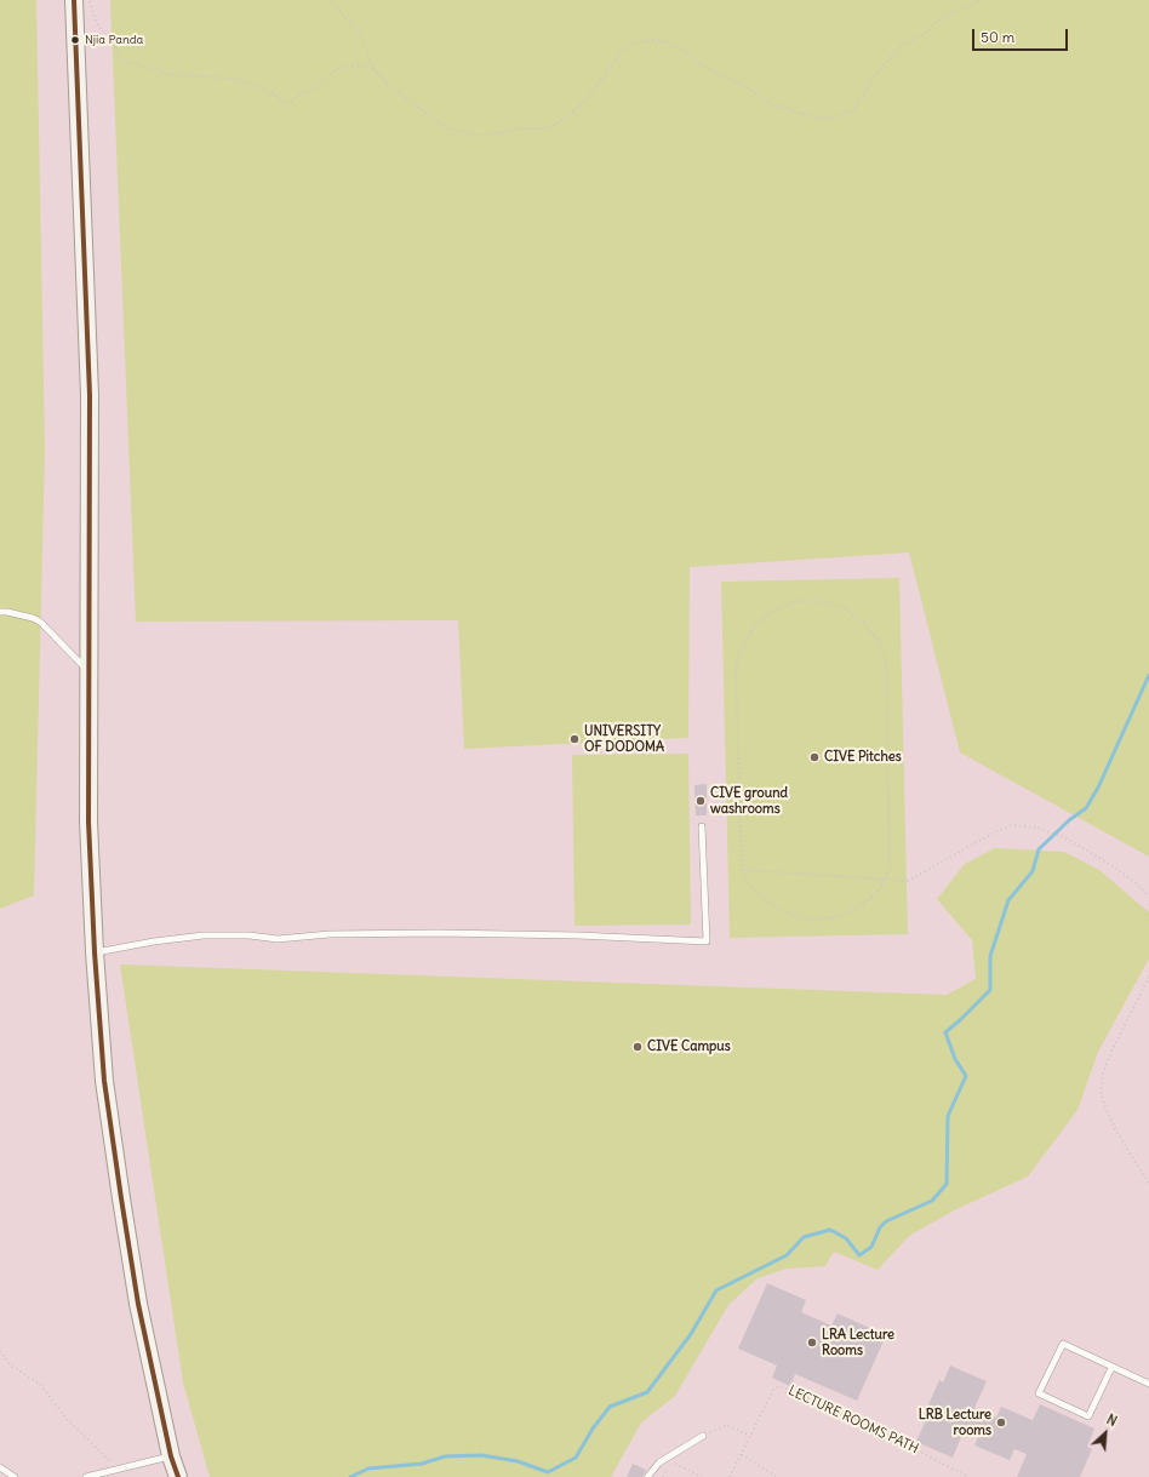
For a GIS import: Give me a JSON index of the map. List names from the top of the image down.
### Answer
{
  "streets": {
    "path": ["LECTURE ROOMS PATH"]
  },
  "places": [
    "Njia Panda",
    "UNIVERSITY OF DODOMA",
    "CIVE Pitches",
    "CIVE ground washrooms",
    "CIVE Campus",
    "LRA Lecture Rooms",
    "LRB Lecture rooms"
  ],
  "scale_bar": "50 m",
  "north": "top right"
}
